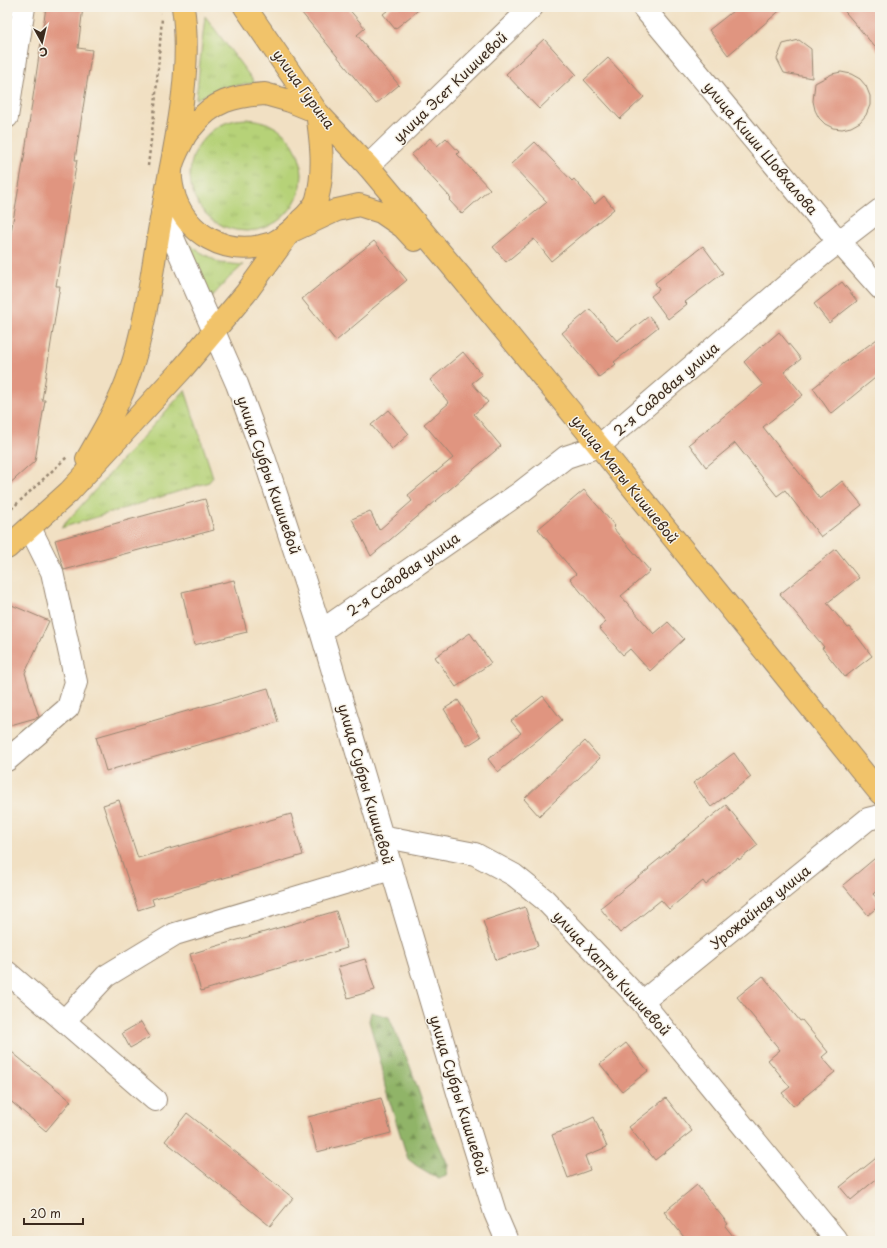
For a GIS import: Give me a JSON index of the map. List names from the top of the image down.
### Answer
{
  "streets": {
    "main road": ["улица Гурина", "улица Маты Кишиевой"],
    "street": [
      "улица Эсет Кишиевой",
      "улица Киши Шовхалова",
      "2-я Садовая улица",
      "улица Субры Кишиевой",
      "Урожайная улица",
      "улица Хапты Кишиевой"
    ]
  },
  "crossings": [
    ["улица Эсет Кишиевой", "улица Гурина"],
    ["улица Эсет Кишиевой", "улица Маты Кишиевой"],
    ["улица Гурина", "улица Маты Кишиевой"],
    ["улица Киши Шовхалова", "2-я Садовая улица"],
    ["2-я Садовая улица", "улица Субры Кишиевой"],
    ["2-я Садовая улица", "улица Маты Кишиевой"],
    ["улица Субры Кишиевой", "улица Хапты Кишиевой"],
    ["Урожайная улица", "улица Хапты Кишиевой"]
  ],
  "scale_bar": "20 m",
  "north": "bottom"
}
